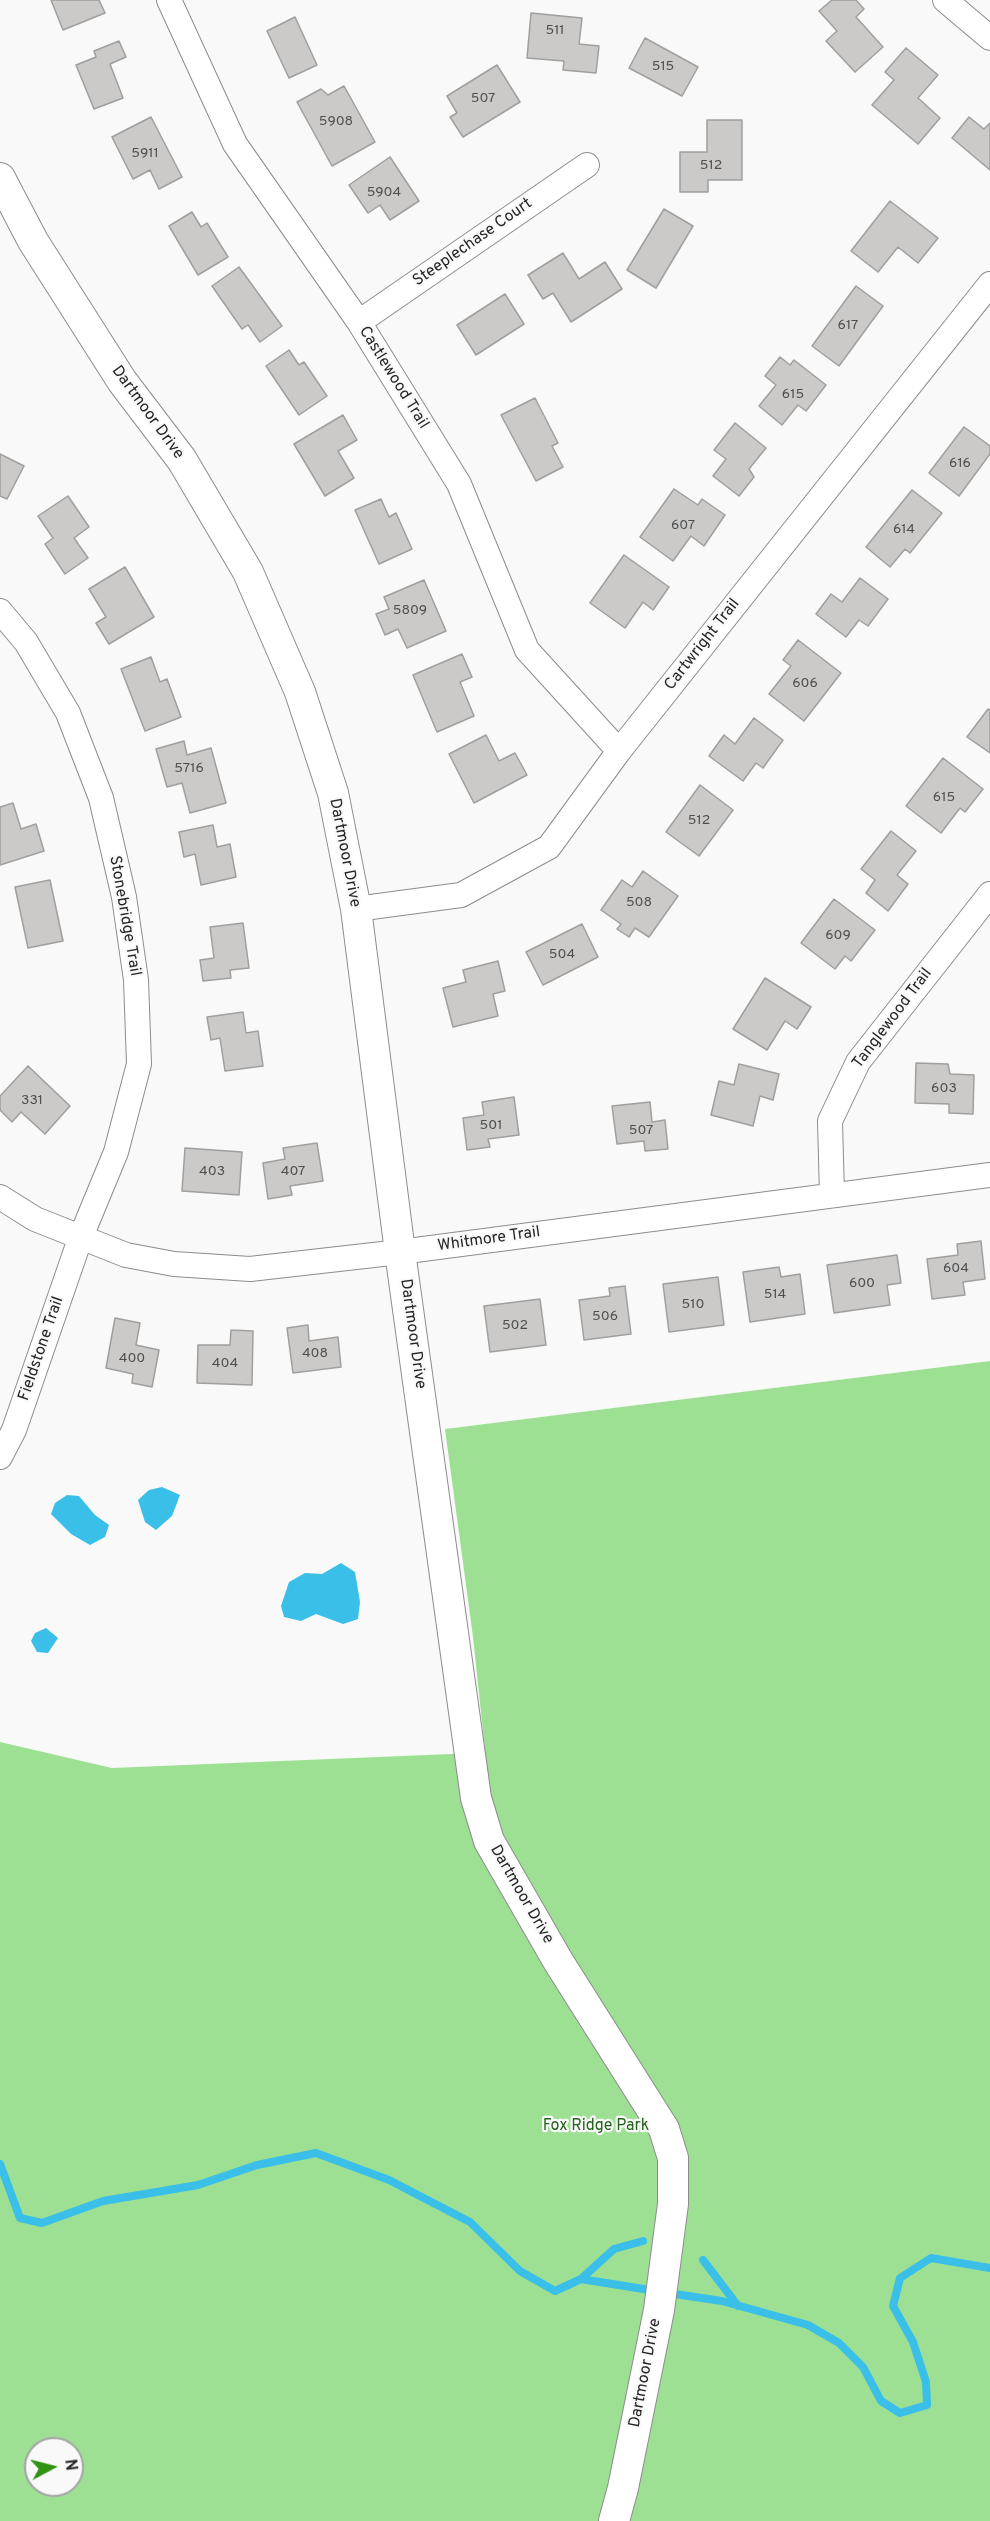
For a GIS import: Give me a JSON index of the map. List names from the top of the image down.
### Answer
{
  "streets": {
    "street": [
      "Steeplechase Court",
      "Castlewood Trail",
      "Dartmoor Drive",
      "Cartwright Trail",
      "Stonebridge Trail",
      "Tanglewood Trail",
      "Whitmore Trail",
      "Fieldstone Trail"
    ]
  },
  "crossings": [
    ["Steeplechase Court", "Castlewood Trail"],
    ["Castlewood Trail", "Cartwright Trail"],
    ["Dartmoor Drive", "Cartwright Trail"],
    ["Dartmoor Drive", "Whitmore Trail"],
    ["Stonebridge Trail", "Whitmore Trail"],
    ["Stonebridge Trail", "Fieldstone Trail"],
    ["Tanglewood Trail", "Whitmore Trail"],
    ["Whitmore Trail", "Fieldstone Trail"]
  ],
  "parks": ["Fox Ridge Park"],
  "house_numbers": [
    "511",
    "515",
    "507",
    "5908",
    "5911",
    "512",
    "5904",
    "617",
    "615",
    "616",
    "607",
    "614",
    "5809",
    "606",
    "5716",
    "615",
    "512",
    "508",
    "609",
    "504",
    "603",
    "331",
    "501",
    "507",
    "403",
    "407",
    "604",
    "600",
    "514",
    "510",
    "506",
    "502",
    "408",
    "400",
    "404"
  ],
  "north": "right"
}
